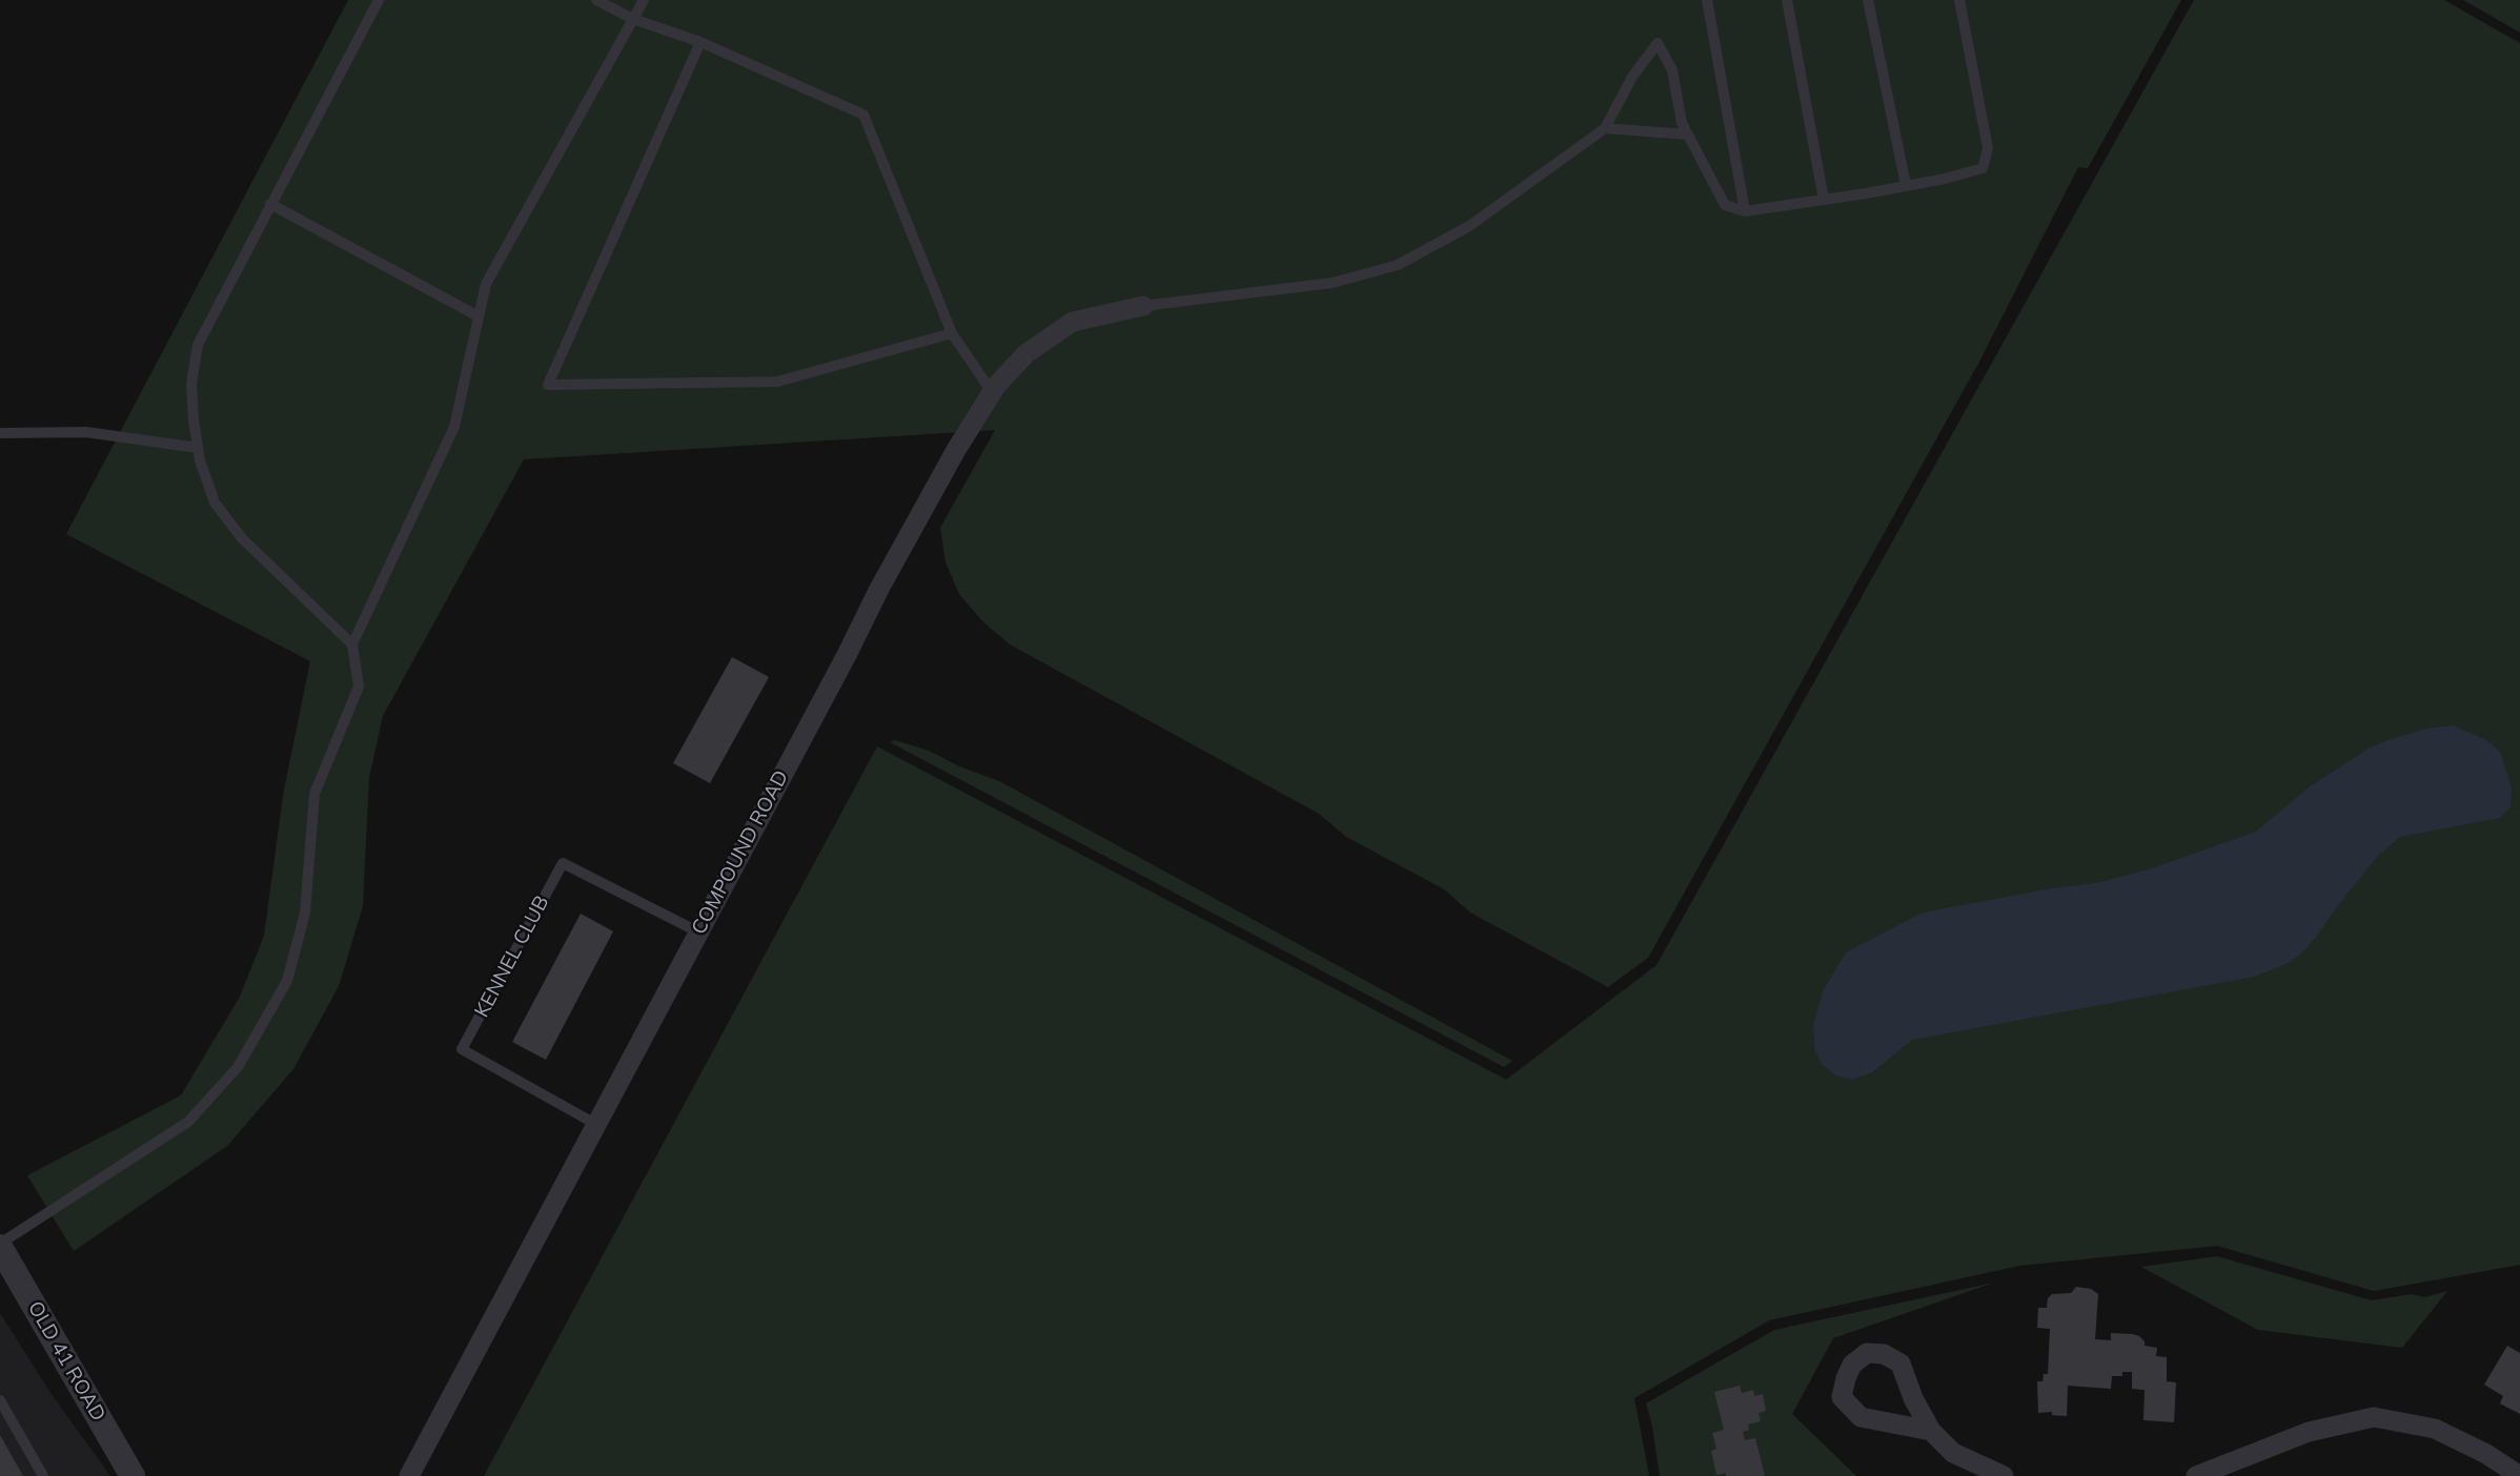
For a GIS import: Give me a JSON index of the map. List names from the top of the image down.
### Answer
{
  "streets": {
    "street": ["COMPOUND ROAD", "OLD 41 ROAD"],
    "lane": ["KENNEL CLUB"]
  },
  "crossings": [
    ["COMPOUND ROAD", "KENNEL CLUB"]
  ]
}
